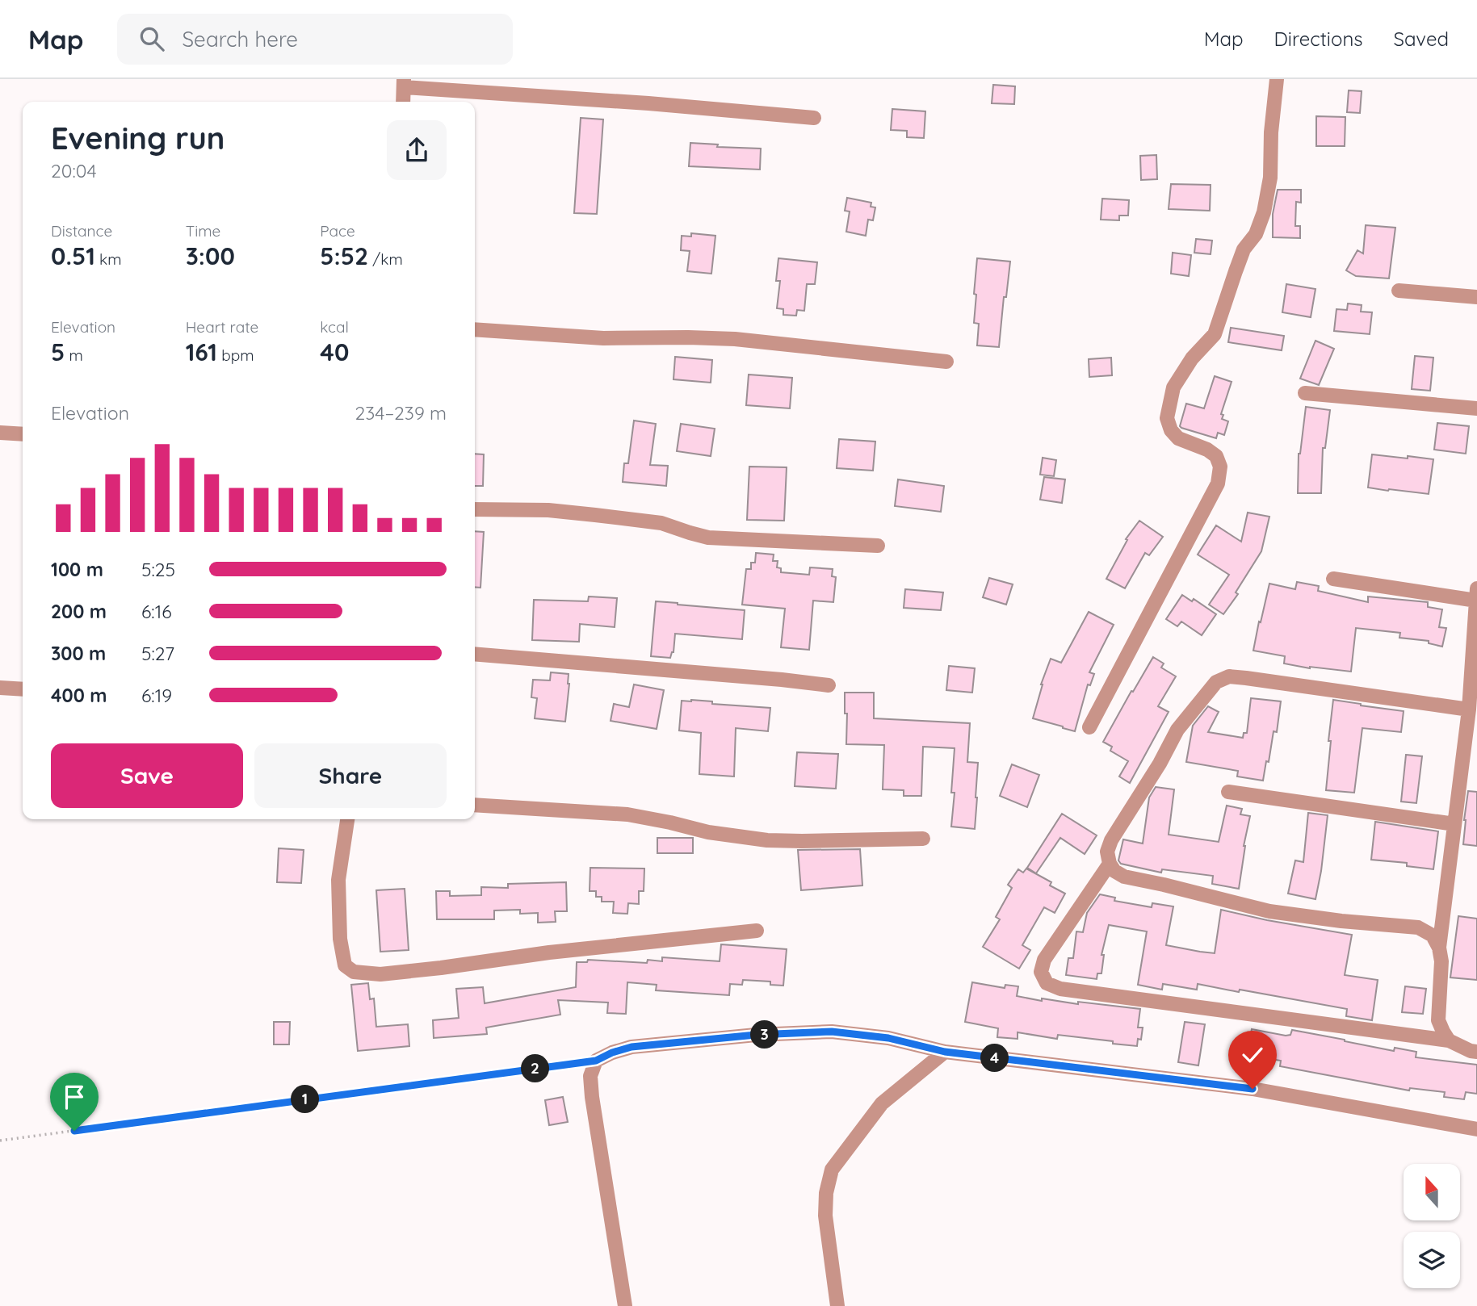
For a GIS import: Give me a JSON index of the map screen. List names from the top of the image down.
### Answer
{
  "north": "top",
  "page": {
    "header": "Map",
    "search": "Search here",
    "nav": ["Map", "Directions", "Saved"],
    "heading": ["Evening run", "20:04"],
    "stats": [
      ["Distance", "0.51 km"],
      ["Time", "3:00"],
      ["Pace", "5:52 /km"],
      ["Elevation", "5 m"],
      ["Heart rate", "161 bpm"],
      ["kcal", "40"]
    ],
    "chart": ["Elevation", "234–239 m"],
    "list": [
      {
        "name": "100 m",
        "note": "5:25"
      },
      {
        "name": "200 m",
        "note": "6:16"
      },
      {
        "name": "300 m",
        "note": "5:27"
      },
      {
        "name": "400 m",
        "note": "6:19"
      }
    ],
    "buttons": ["Save", "Share"],
    "pins": [
      "3",
      "4",
      "2",
      "1"
    ]
  }
}
